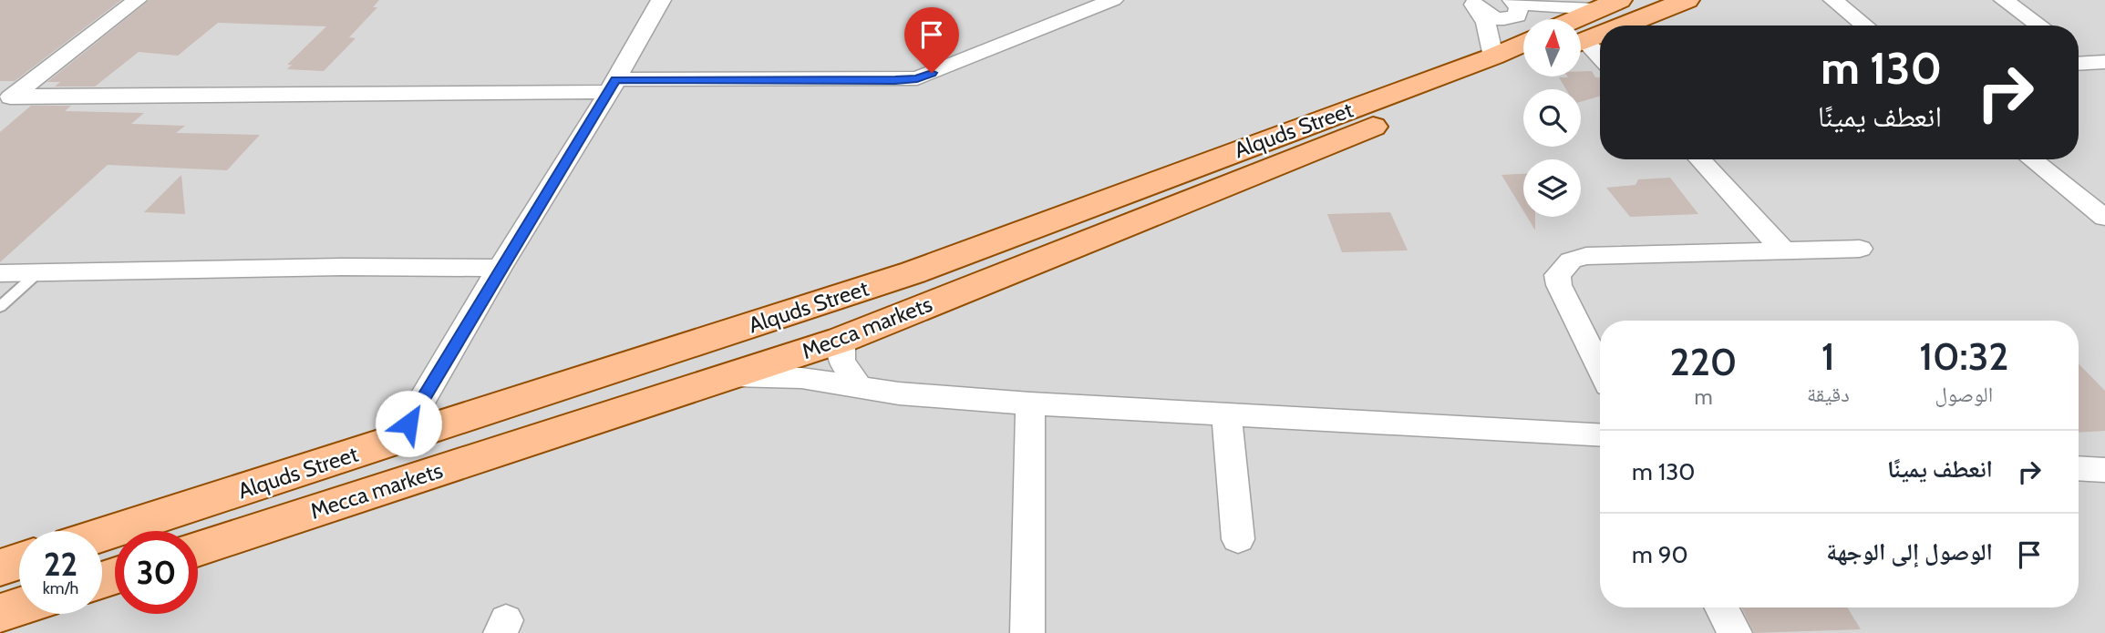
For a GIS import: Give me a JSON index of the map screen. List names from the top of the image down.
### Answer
{
  "streets": {
    "main road": ["Alquds Street", "Mecca markets"]
  },
  "north": "top",
  "page": {
    "turn": ["130 m", "انعطف يمينًا"],
    "eta": [
      "10:32",
      "الوصول",
      "1",
      "دقيقة",
      "220",
      "m"
    ],
    "list": [
      {
        "name": "انعطف يمينًا",
        "value": "130 m"
      },
      {
        "name": "الوصول إلى الوجهة",
        "value": "90 m"
      }
    ],
    "speed": "22 km/h",
    "limit": "30"
  }
}
